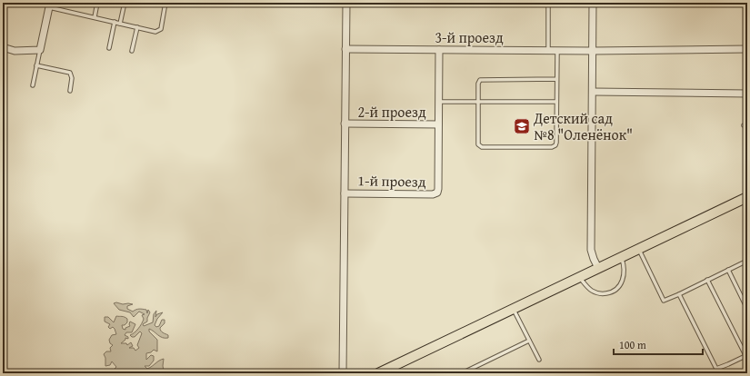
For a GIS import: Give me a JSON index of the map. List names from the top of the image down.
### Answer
{
  "streets": {
    "street": ["3-й проезд", "2-й проезд", "1-й проезд"]
  },
  "crossings": [
    ["2-й проезд", "1-й проезд"]
  ],
  "places": {
    "school or university": ["Детский сад №8 \"Оленёнок\""]
  },
  "scale_bar": "100 m"
}
